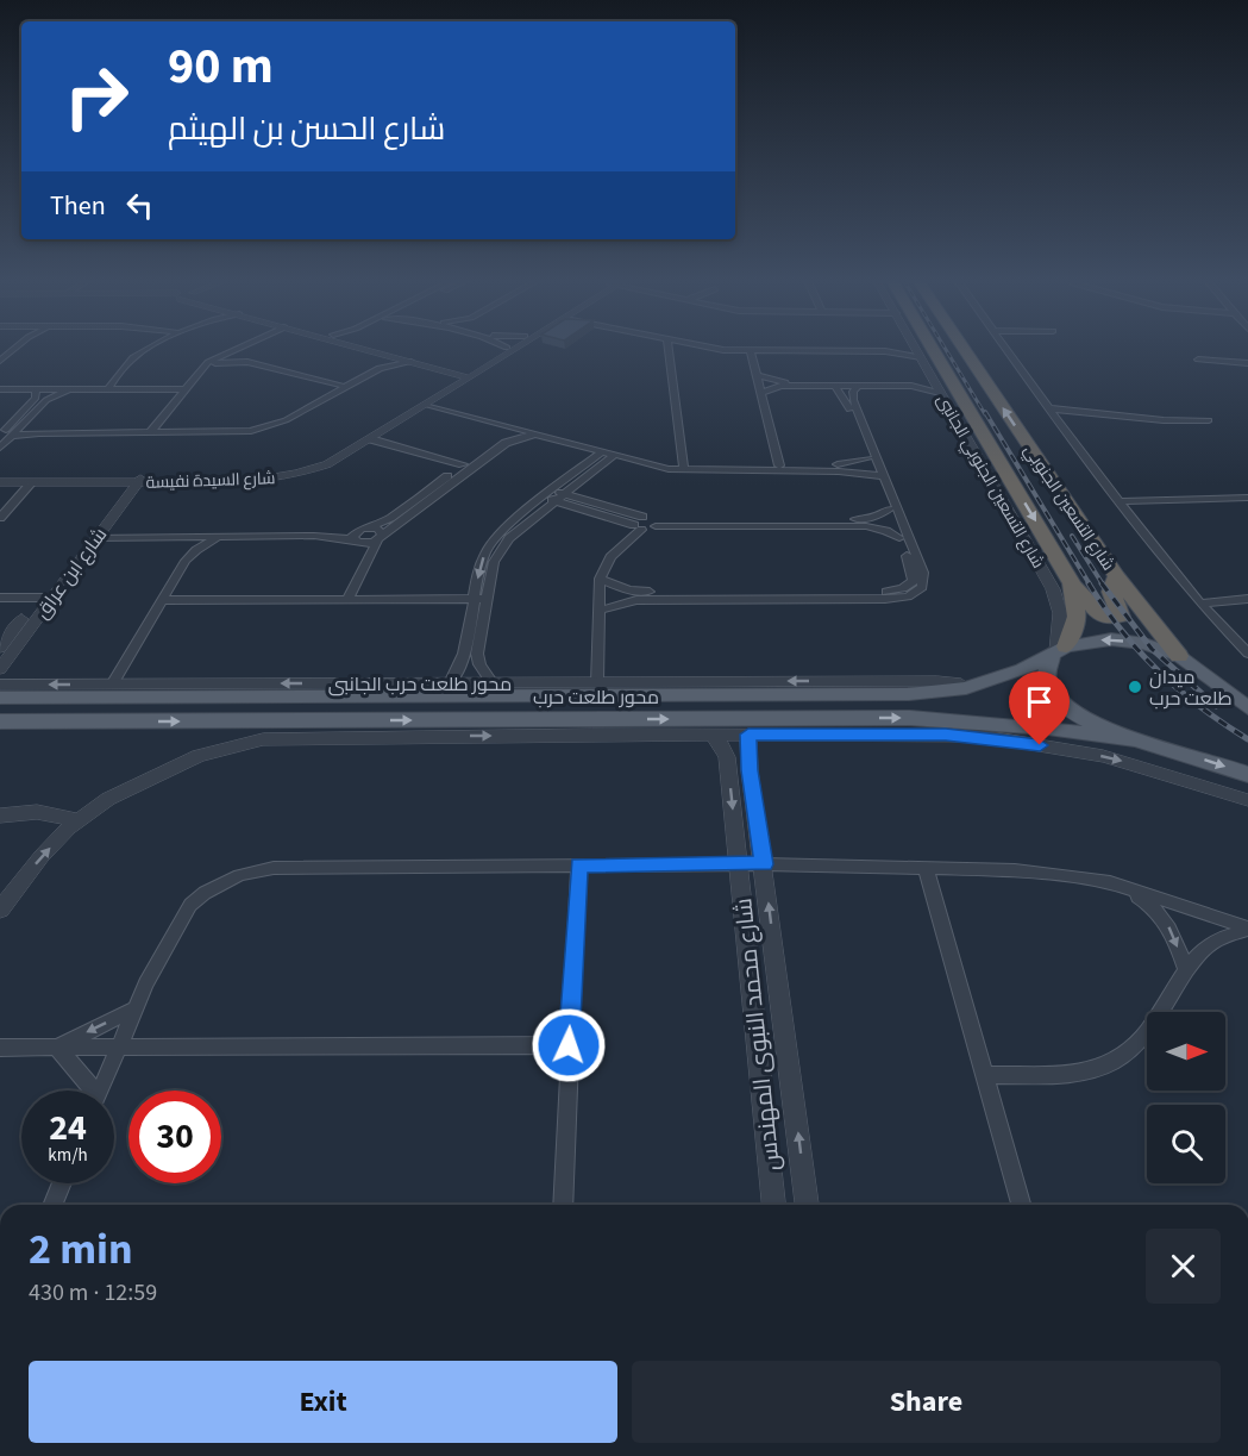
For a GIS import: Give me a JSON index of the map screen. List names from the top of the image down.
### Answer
{
  "streets": {
    "highway": ["شارع التسعين الجنوبي"],
    "main road": ["محور طلعت حرب"],
    "street": [
      "شارع السيدة نفيسة",
      "شارع التسعين الجنوبي الجانبى",
      "شارع ابن عراق",
      "محور طلعت حرب الجانبى",
      "شارع محمد النبوى المهندس"
    ]
  },
  "crossings": [
    ["شارع السيدة نفيسة", "شارع ابن عراق"],
    ["شارع التسعين الجنوبي الجانبى", "شارع التسعين الجنوبي"],
    ["شارع التسعين الجنوبي الجانبى", "محور طلعت حرب"],
    ["شارع التسعين الجنوبي", "محور طلعت حرب"],
    ["محور طلعت حرب الجانبى", "محور طلعت حرب"]
  ],
  "places": ["ميدان طلعت حرب"],
  "north": "right",
  "page": {
    "turn": ["90 m", "شارع الحسن بن الهيثم"],
    "then": "Then",
    "speed": "24 km/h",
    "limit": "30",
    "heading": ["2 min", "430 m · 12:59"],
    "buttons": ["Exit", "Share"]
  }
}
